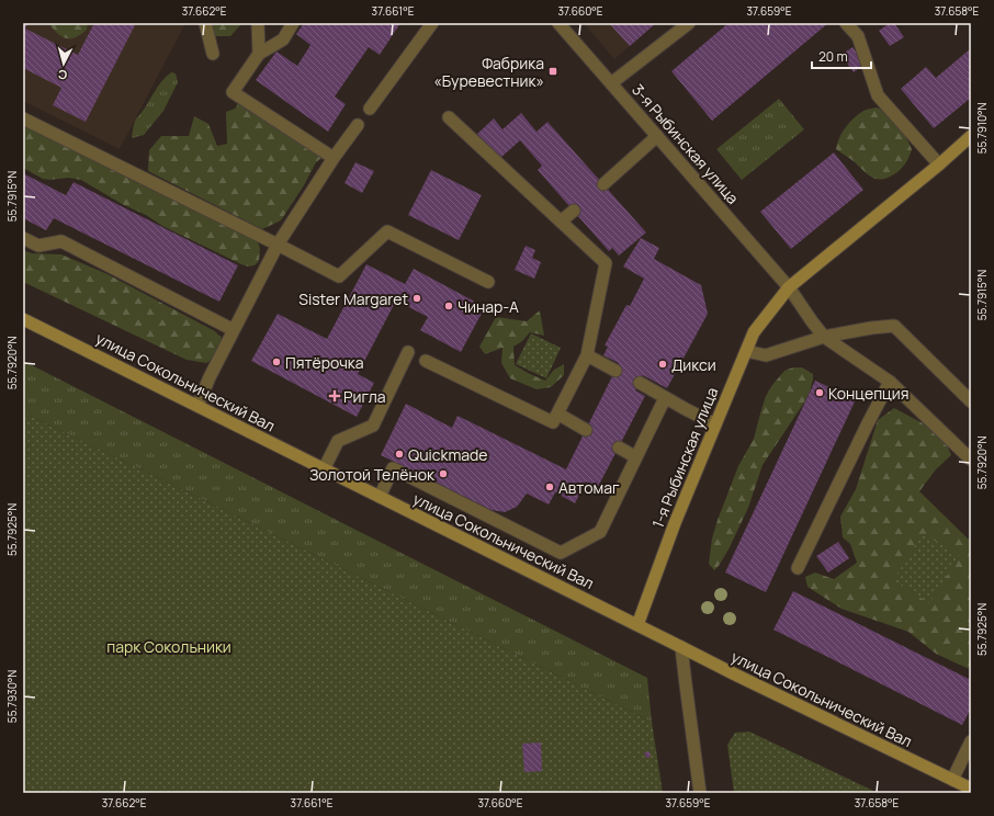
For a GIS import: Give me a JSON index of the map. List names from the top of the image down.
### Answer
{
  "streets": {
    "main road": ["улица Сокольнический Вал", "1-я Рыбинская улица"],
    "street": ["3-я Рыбинская улица"]
  },
  "crossings": [
    ["3-я Рыбинская улица", "1-я Рыбинская улица"],
    ["улица Сокольнический Вал", "1-я Рыбинская улица"]
  ],
  "parks": ["парк Сокольники"],
  "places": {
    "transit": ["Фабрика «Буревестник»"],
    "other": [
      "Sister Margaret",
      "Чинар-А",
      "Пятёрочка",
      "Дикси",
      "Концепция",
      "Quickmade",
      "Золотой Телёнок",
      "Автомаг"
    ],
    "health": ["Ригла"]
  },
  "scale_bar": "20 m",
  "north": "bottom",
  "coordinates": [
    "37.662°E",
    "37.661°E",
    "37.660°E",
    "37.659°E",
    "37.658°E",
    "55.7910°N",
    "55.7915°N",
    "55.7920°N",
    "55.7925°N",
    "55.7930°N"
  ]
}
